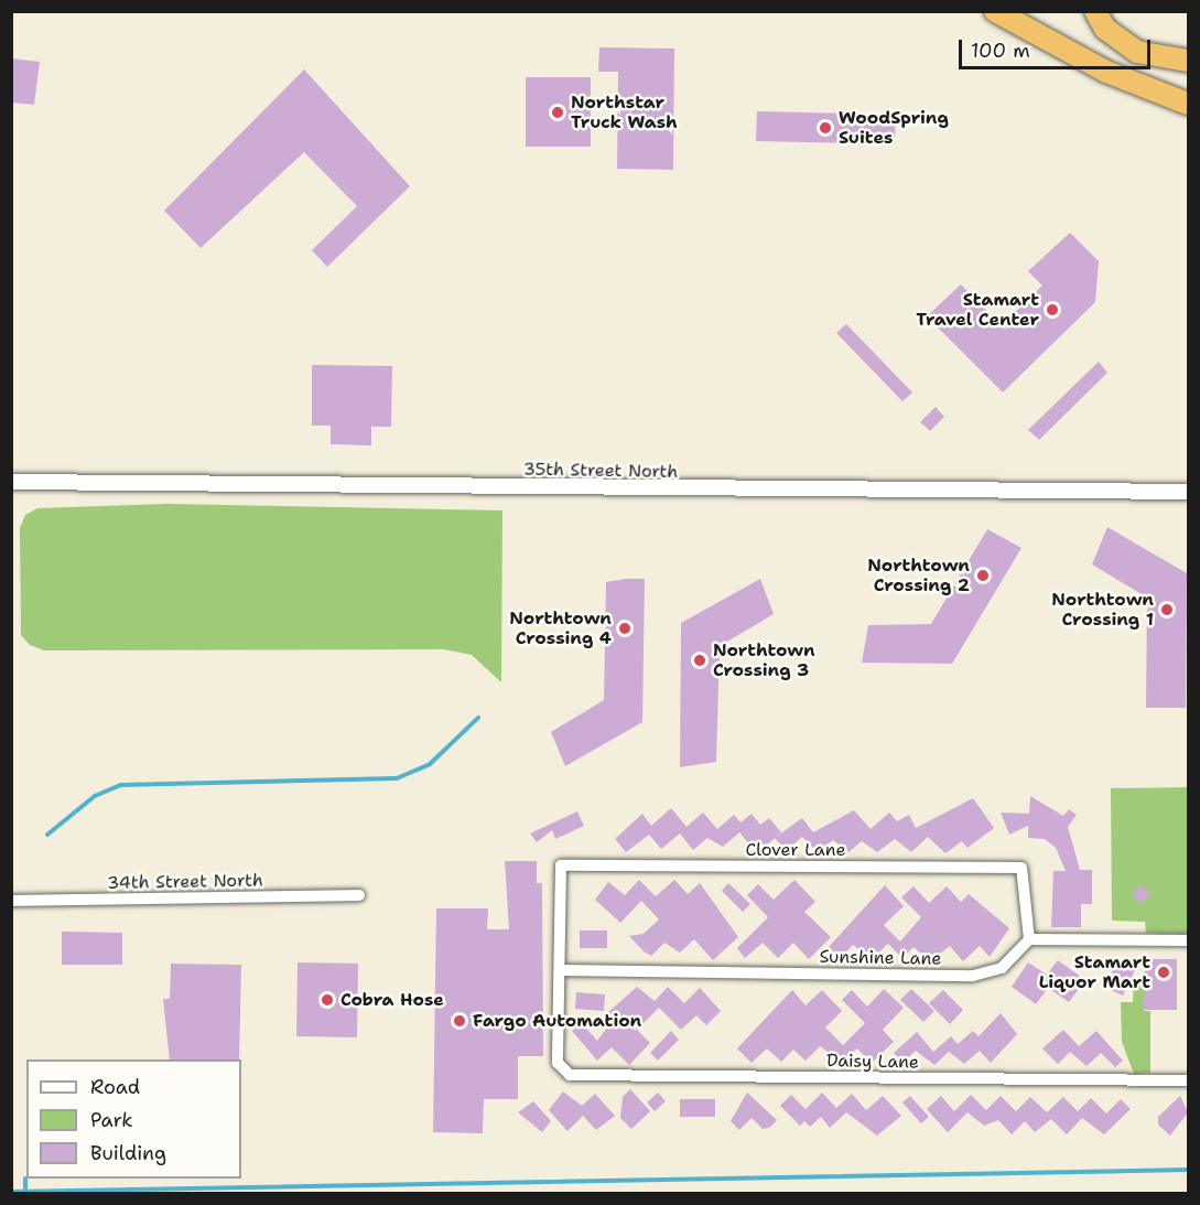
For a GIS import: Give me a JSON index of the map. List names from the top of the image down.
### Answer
{
  "streets": {
    "street": [
      "35th Street North",
      "Clover Lane",
      "34th Street North",
      "Sunshine Lane",
      "Daisy Lane"
    ]
  },
  "crossings": [
    ["Clover Lane", "Sunshine Lane"],
    ["Clover Lane", "Daisy Lane"],
    ["Sunshine Lane", "Daisy Lane"]
  ],
  "places": [
    "Northstar Truck Wash",
    "WoodSpring Suites",
    "Stamart Travel Center",
    "Northtown Crossing 2",
    "Northtown Crossing 1",
    "Northtown Crossing 4",
    "Northtown Crossing 3",
    "Stamart Liquor Mart",
    "Cobra Hose",
    "Fargo Automation"
  ],
  "legend": ["Road", "Park", "Building"],
  "scale_bar": "100 m"
}
